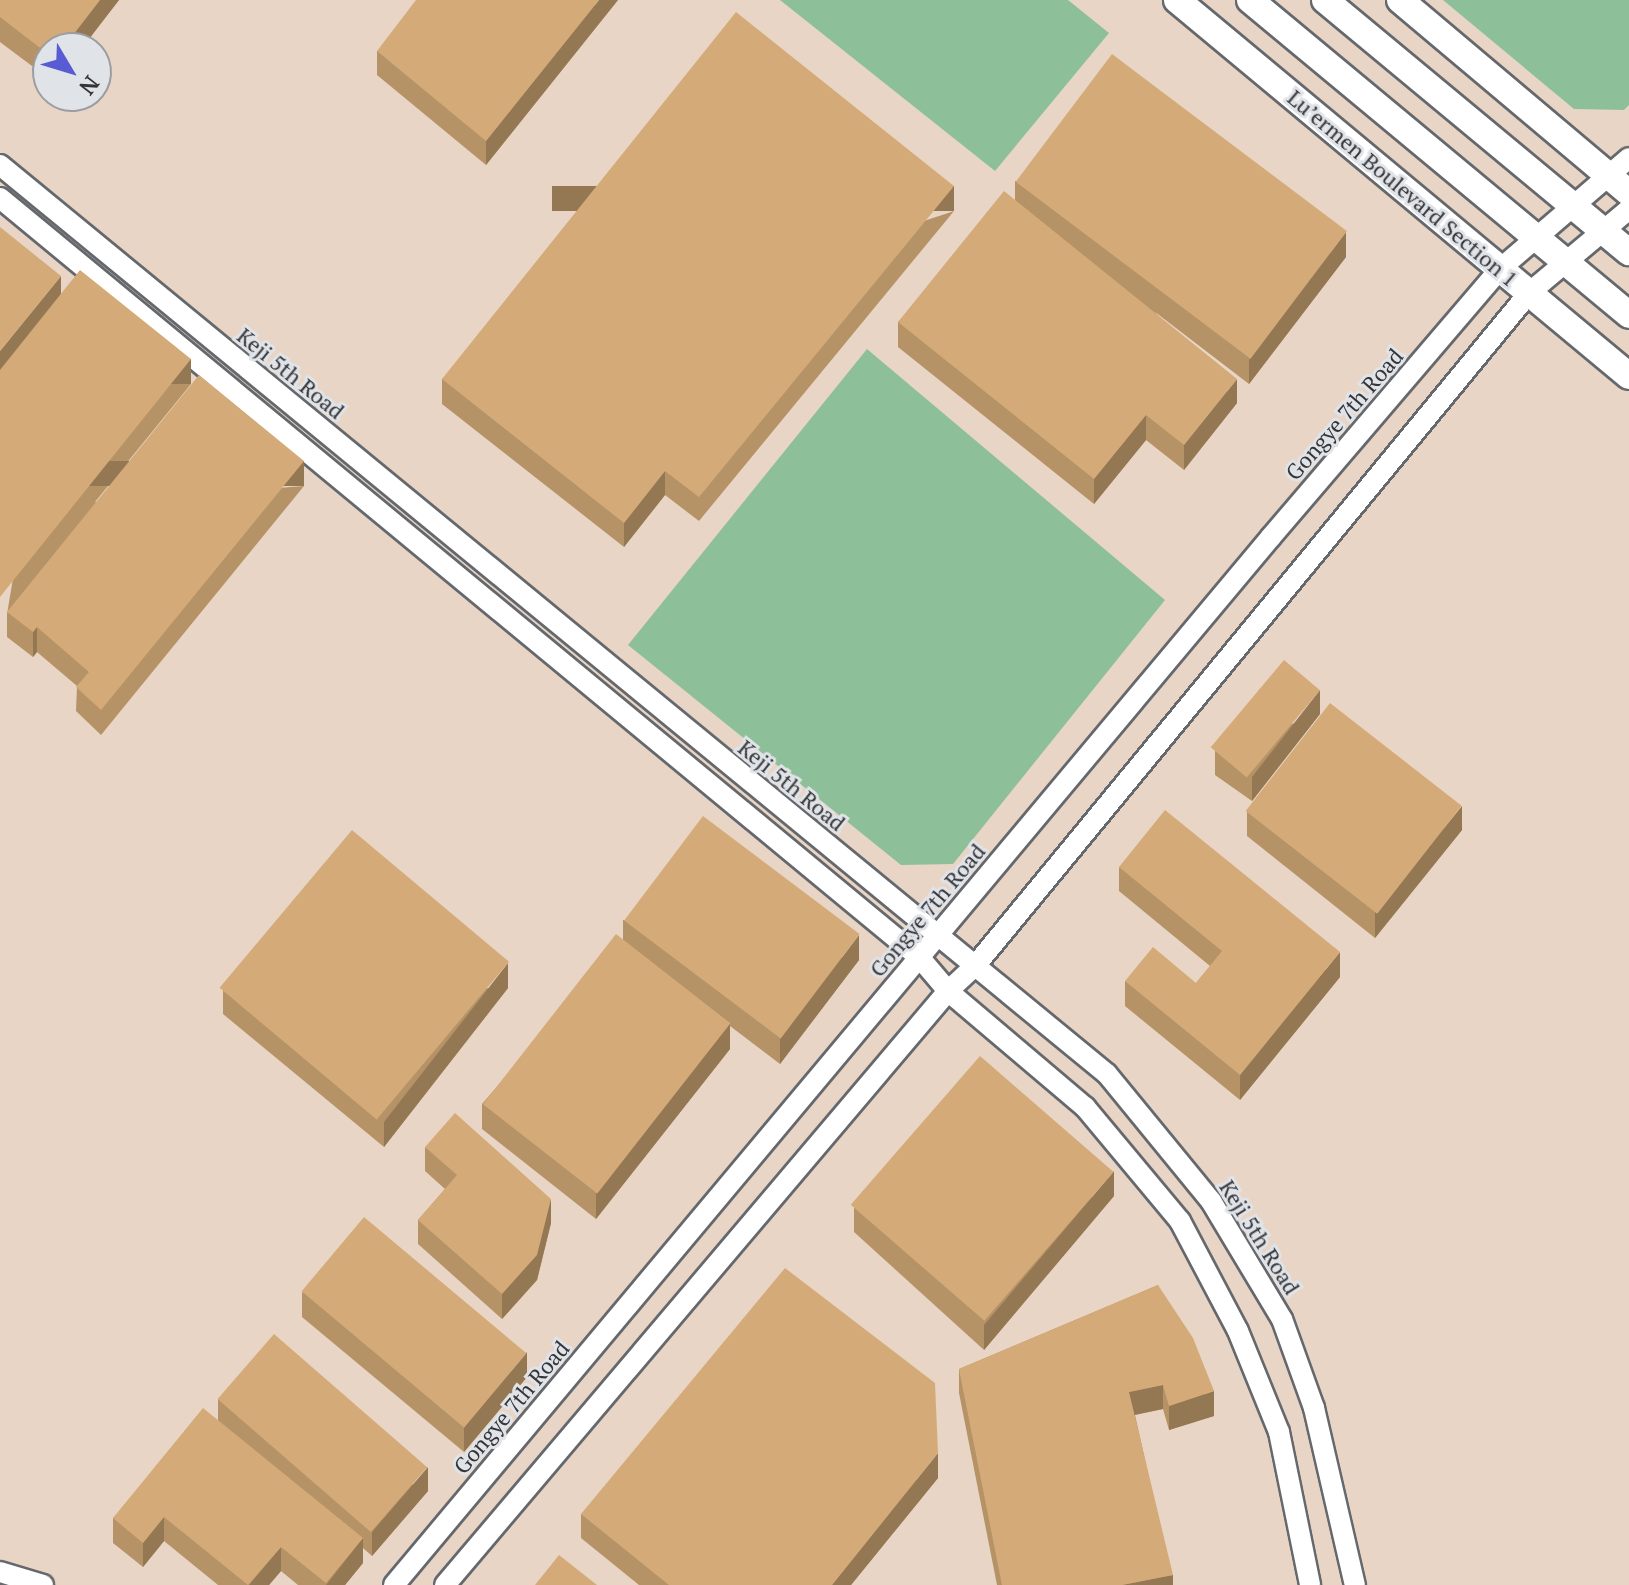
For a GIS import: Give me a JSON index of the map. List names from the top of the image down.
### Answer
{
  "streets": {
    "street": ["Lu’ermen Boulevard Section 1", "Keji 5th Road", "Gongye 7th Road"]
  },
  "crossings": [
    ["Lu’ermen Boulevard Section 1", "Gongye 7th Road"],
    ["Keji 5th Road", "Gongye 7th Road"]
  ],
  "north": "bottom right"
}
